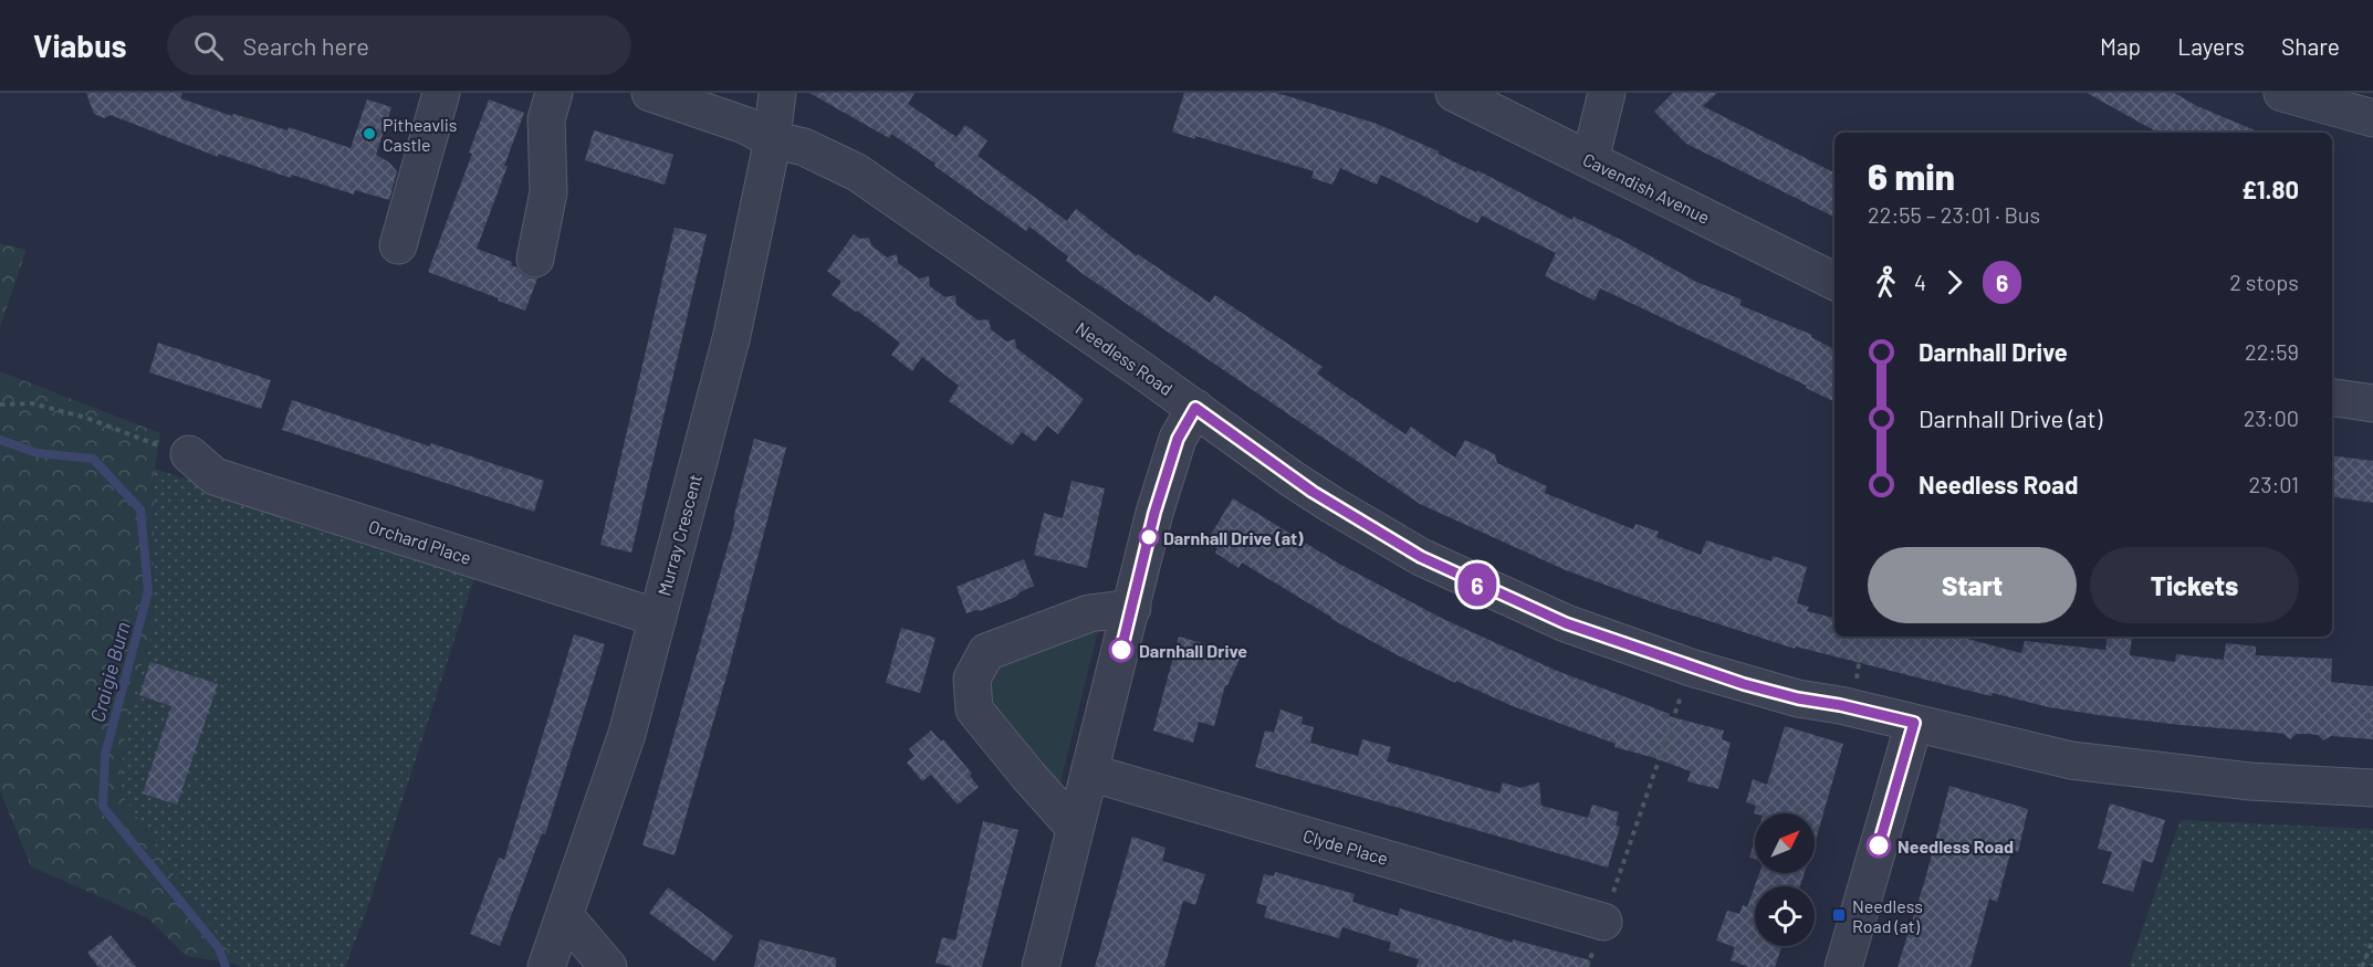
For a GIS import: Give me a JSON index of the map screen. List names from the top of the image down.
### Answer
{
  "streets": {
    "street": [
      "Cavendish Avenue",
      "Needless Road",
      "Murray Crescent",
      "Orchard Place",
      "Clyde Place"
    ]
  },
  "crossings": [
    ["Needless Road", "Murray Crescent"],
    ["Murray Crescent", "Orchard Place"]
  ],
  "water": ["Craigie Burn"],
  "places": {
    "other": [
      "Pitheavlis Castle",
      "Darnhall Drive (at)",
      "Darnhall Drive",
      "Needless Road"
    ],
    "transit": ["Needless Road (at)"]
  },
  "lines": ["bus line 6"],
  "north": "top right",
  "page": {
    "header": "Viabus",
    "search": "Search here",
    "nav": ["Map", "Layers", "Share"],
    "on_map": "6",
    "heading": ["6 min", "22:55 – 23:01 · Bus", "£1.80"],
    "legs": ["4", "6", "2 stops"],
    "list": [
      {
        "name": "Darnhall Drive",
        "value": "22:59"
      },
      {
        "name": "Darnhall Drive (at)",
        "value": "23:00"
      },
      {
        "name": "Needless Road",
        "value": "23:01"
      }
    ],
    "buttons": ["Start", "Tickets"]
  }
}
